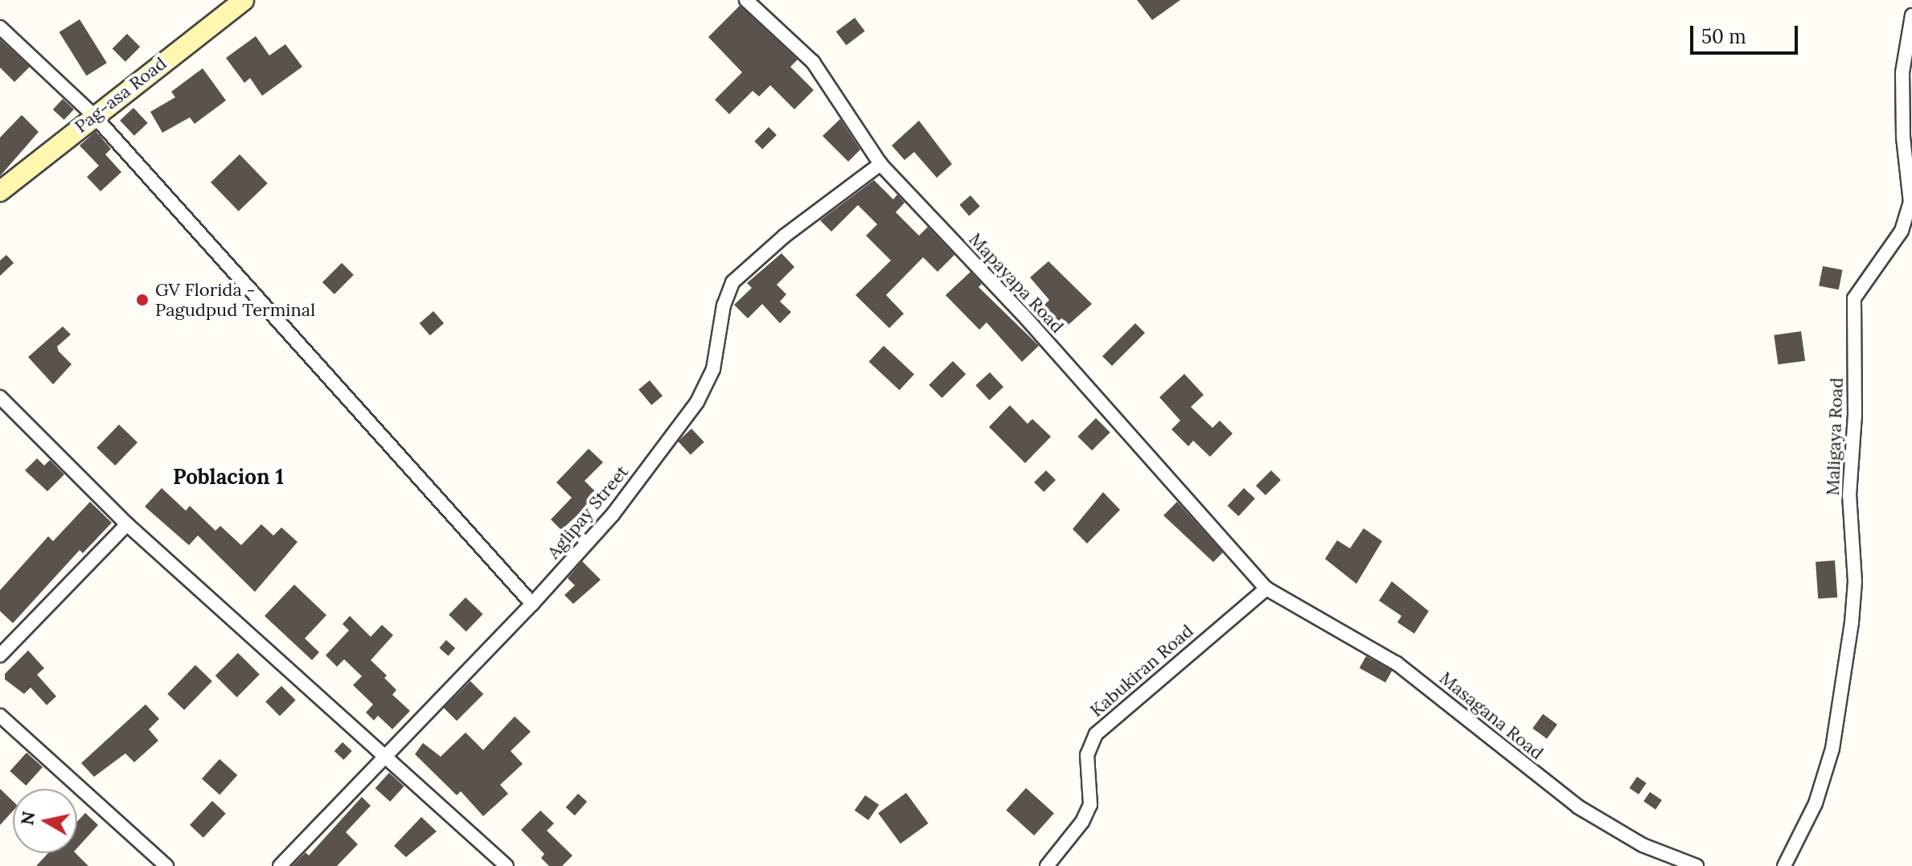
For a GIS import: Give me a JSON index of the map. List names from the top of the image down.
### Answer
{
  "streets": {
    "main road": ["Pag-asa Road"],
    "street": [
      "Mapayapa Road",
      "Maligaya Road",
      "Aglipay Street",
      "Kabukiran Road",
      "Masagana Road"
    ]
  },
  "crossings": [
    ["Mapayapa Road", "Aglipay Street"],
    ["Mapayapa Road", "Kabukiran Road"],
    ["Mapayapa Road", "Masagana Road"],
    ["Kabukiran Road", "Masagana Road"]
  ],
  "districts": ["Poblacion 1"],
  "places": ["GV Florida - Pagudpud Terminal"],
  "scale_bar": "50 m",
  "north": "left"
}
